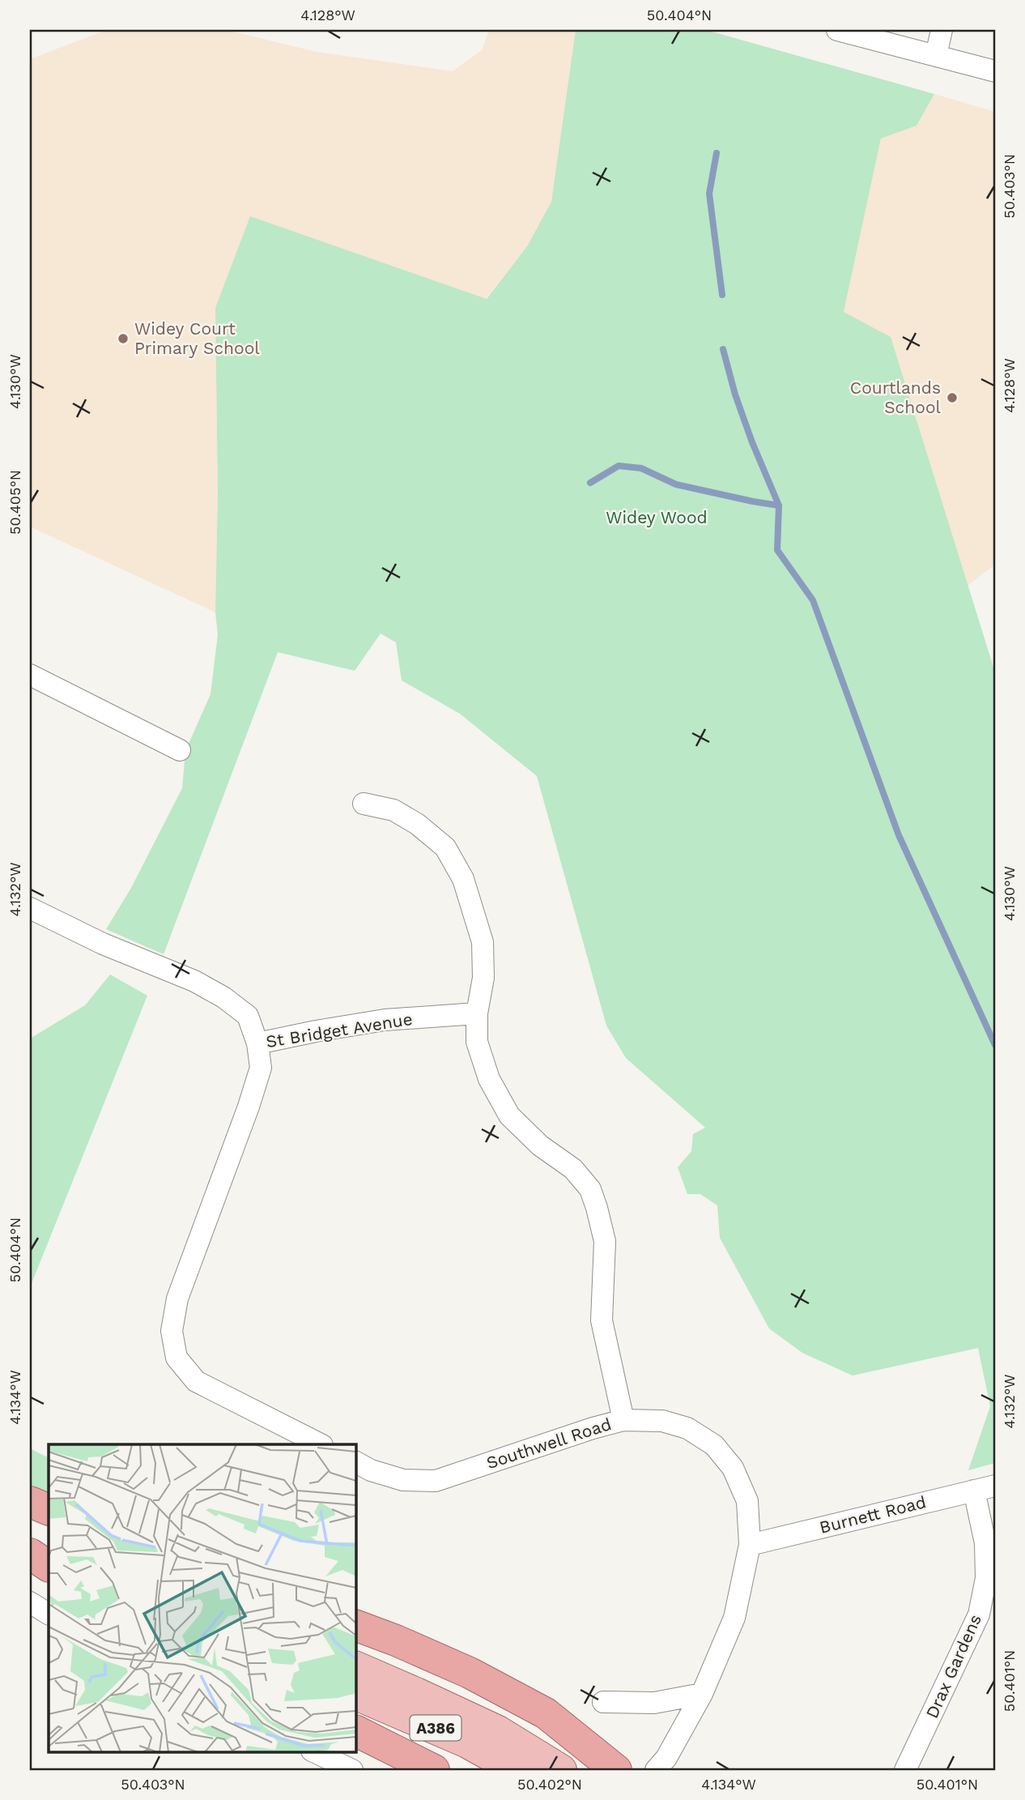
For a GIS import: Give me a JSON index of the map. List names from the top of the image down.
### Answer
{
  "streets": {
    "main road": ["A386"],
    "street": [
      "St Bridget Avenue",
      "Southwell Road",
      "Burnett Road",
      "Drax Gardens"
    ]
  },
  "crossings": [
    ["Southwell Road", "Burnett Road"],
    ["Burnett Road", "Drax Gardens"]
  ],
  "parks": ["Widey Wood"],
  "places": ["Widey Court Primary School", "Courtlands School"],
  "coordinates": [
    "4.128°W",
    "50.404°N",
    "50.403°N",
    "4.130°W",
    "50.405°N",
    "4.132°W",
    "4.134°W",
    "50.401°N",
    "50.402°N"
  ]
}
